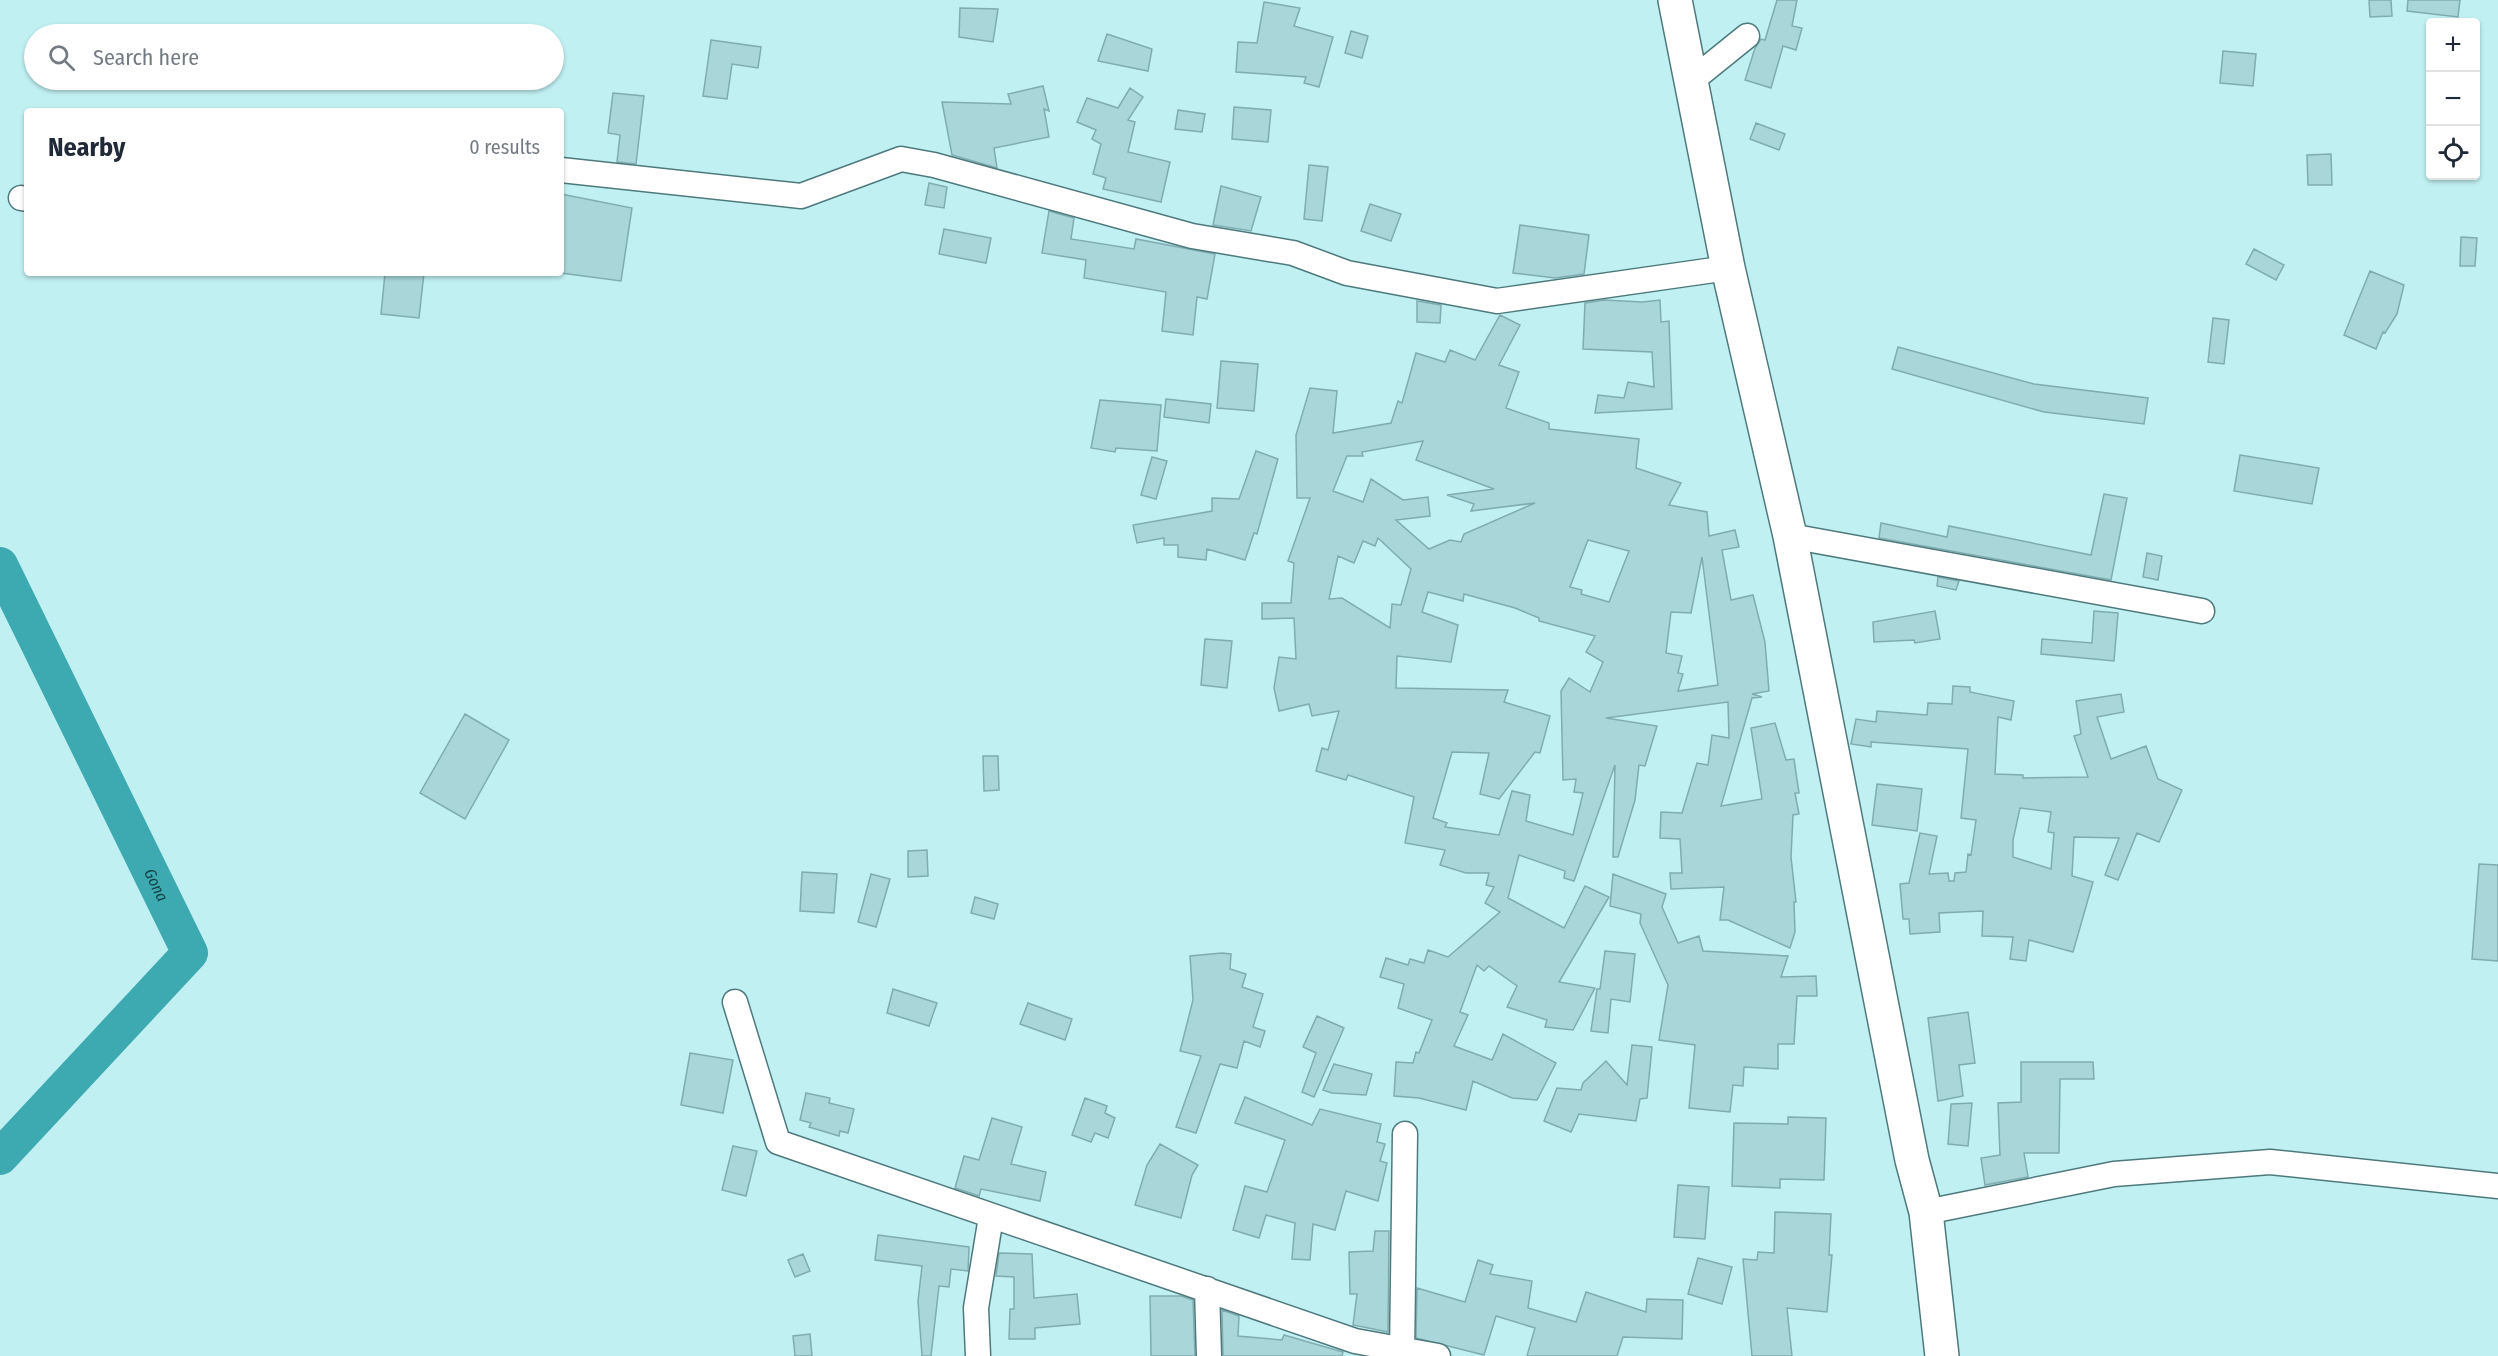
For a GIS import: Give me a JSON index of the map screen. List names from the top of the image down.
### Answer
{
  "water": ["Gona"],
  "page": {
    "map_buttons": ["+", "−"],
    "search": "Search here",
    "heading": ["Nearby", "0 results"]
  }
}
